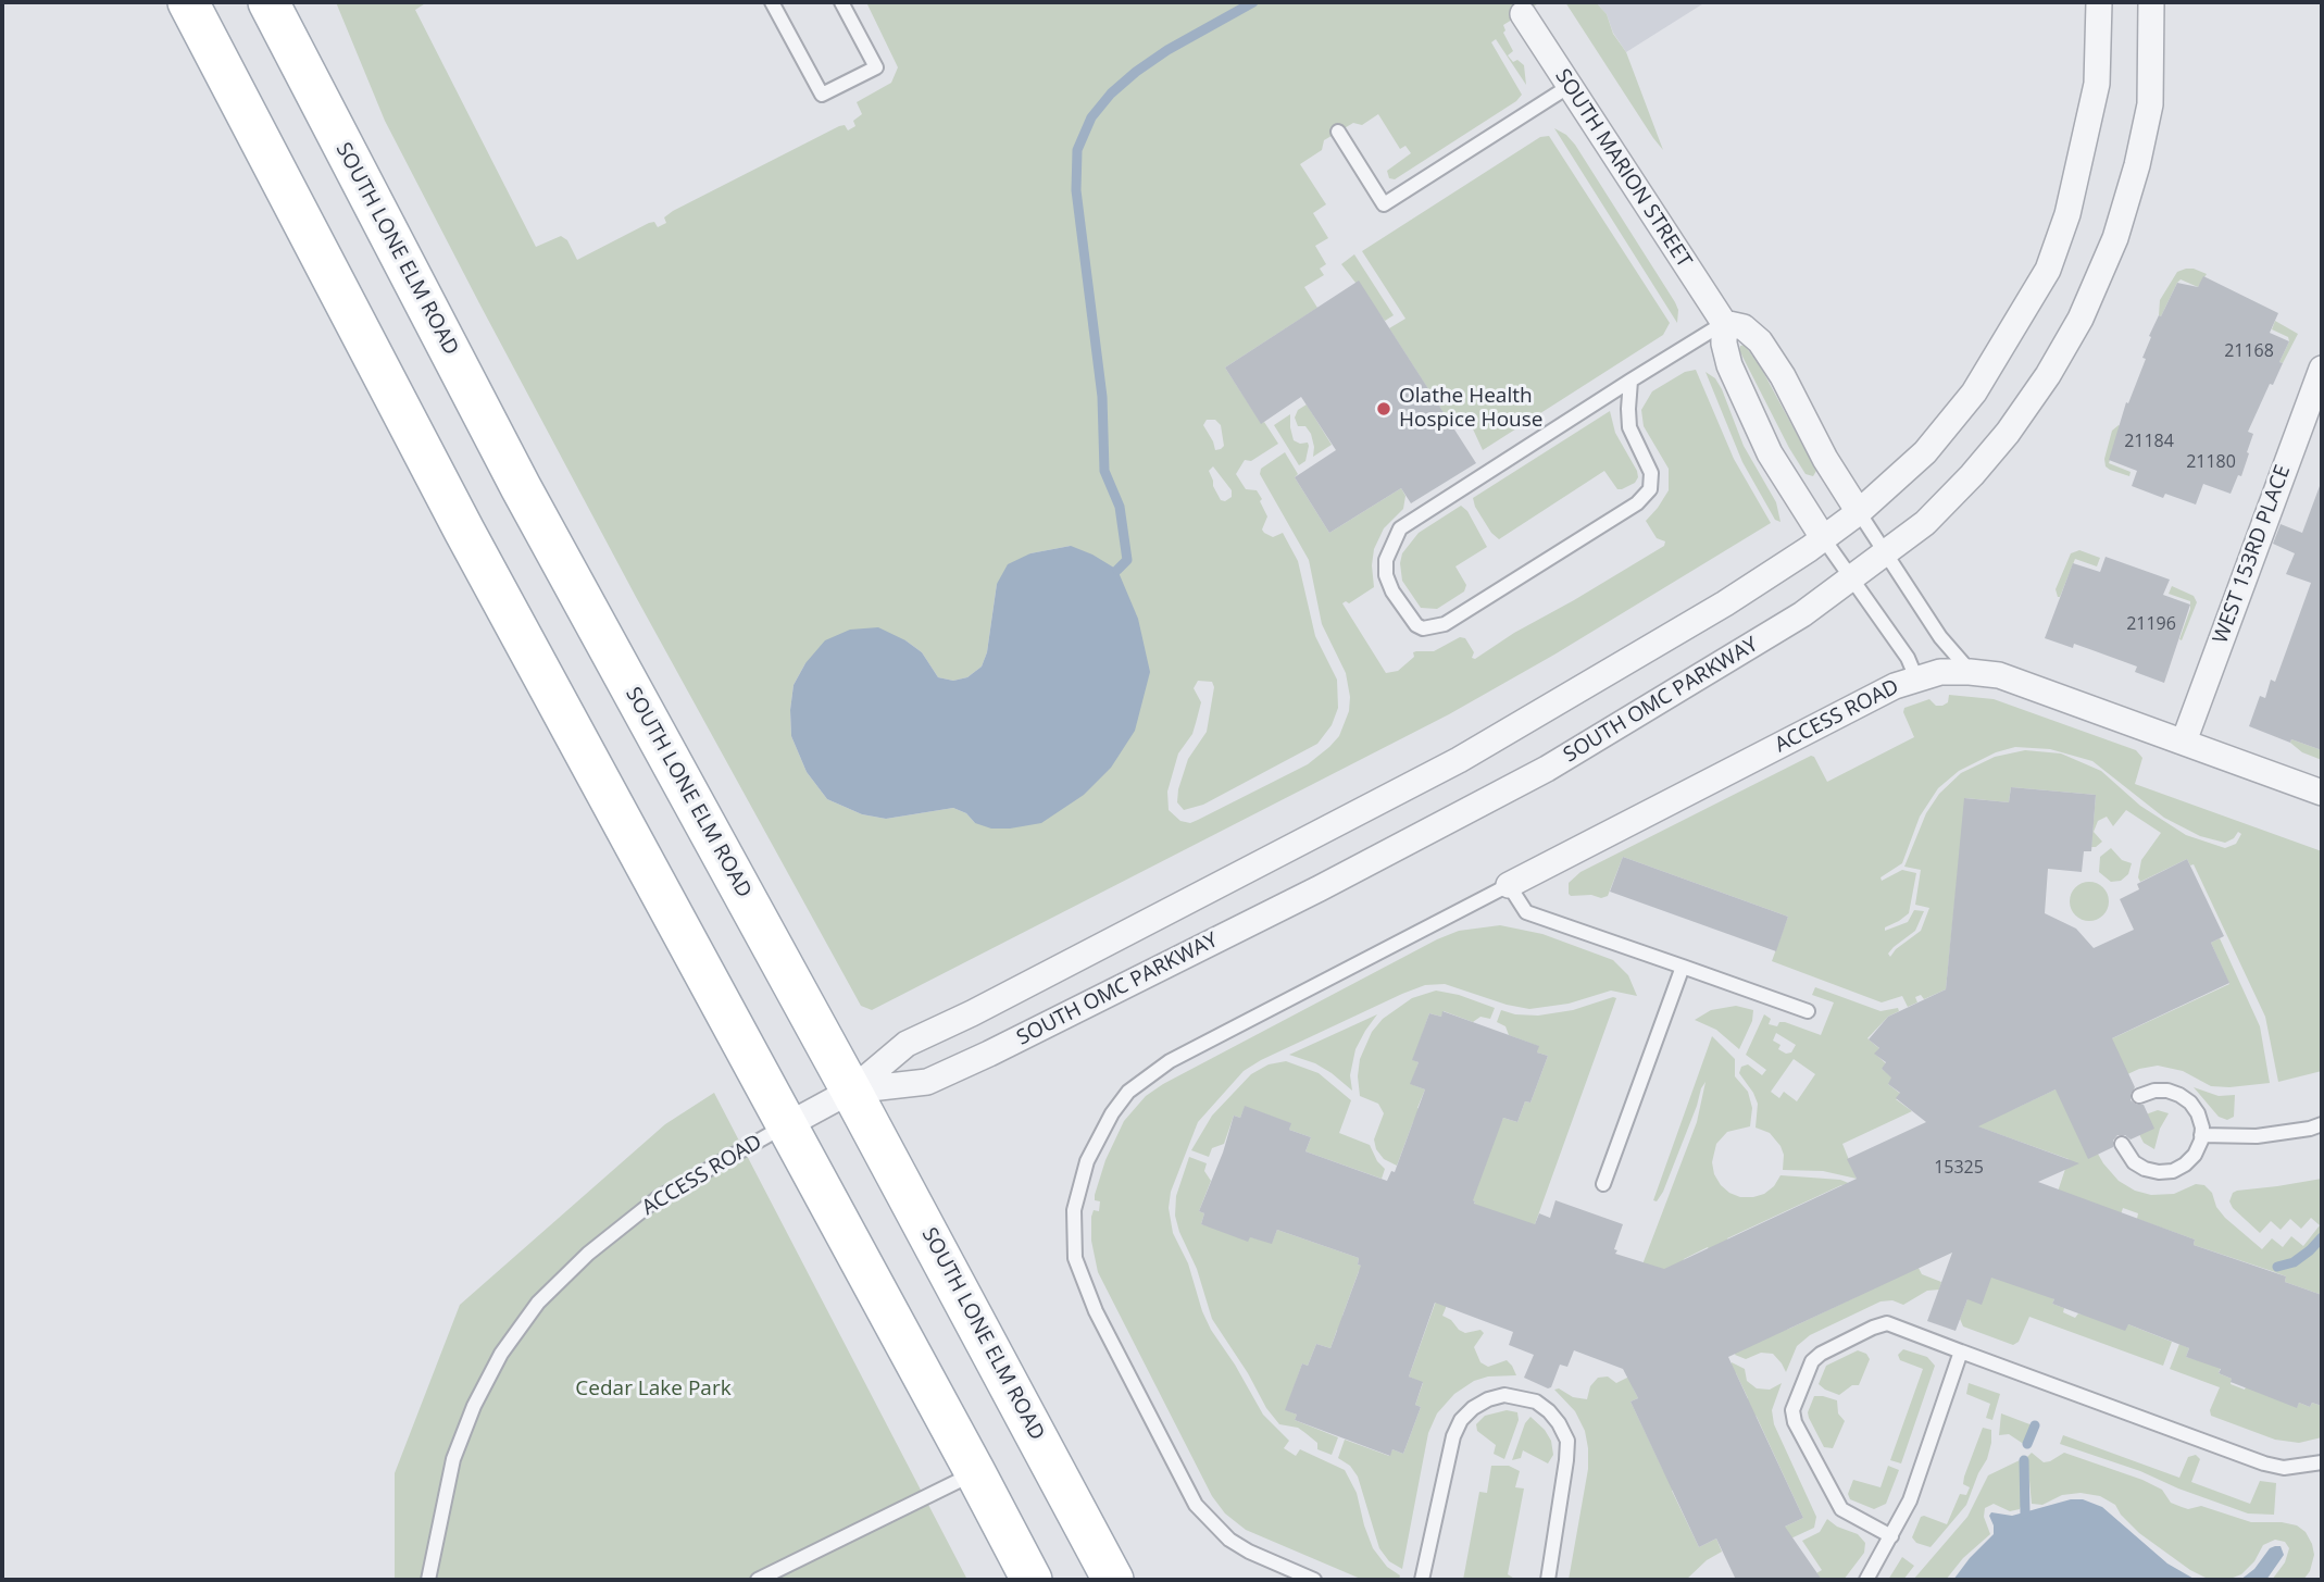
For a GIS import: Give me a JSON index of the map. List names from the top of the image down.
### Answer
{
  "streets": {
    "main road": ["SOUTH LONE ELM ROAD"],
    "street": [
      "SOUTH MARION STREET",
      "WEST 153RD PLACE",
      "SOUTH OMC PARKWAY",
      "ACCESS ROAD"
    ]
  },
  "crossings": [
    ["SOUTH MARION STREET", "SOUTH OMC PARKWAY"],
    ["SOUTH LONE ELM ROAD", "SOUTH OMC PARKWAY"],
    ["WEST 153RD PLACE", "ACCESS ROAD"],
    ["SOUTH OMC PARKWAY", "ACCESS ROAD"]
  ],
  "parks": ["Cedar Lake Park"],
  "places": ["Olathe Health Hospice House"],
  "house_numbers": [
    "21168",
    "21184",
    "21180",
    "21196",
    "15325"
  ]
}
